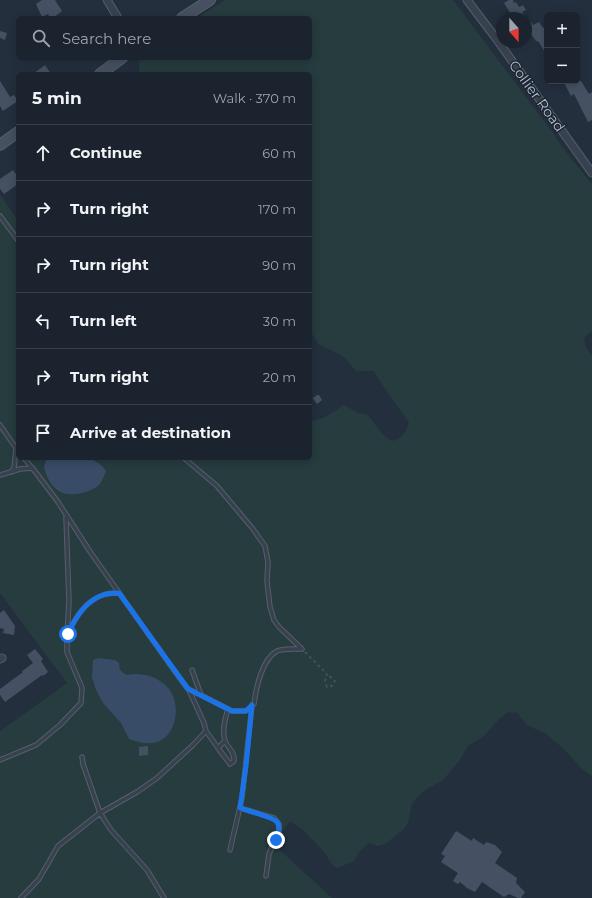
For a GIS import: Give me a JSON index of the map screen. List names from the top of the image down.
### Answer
{
  "streets": {
    "street": ["Collier Road"]
  },
  "north": "bottom",
  "page": {
    "map_buttons": ["+", "−"],
    "search": "Search here",
    "heading": ["5 min", "Walk · 370 m"],
    "list": [
      ["Continue", "60 m"],
      ["Turn right", "170 m"],
      ["Turn right", "90 m"],
      ["Turn left", "30 m"],
      ["Turn right", "20 m"],
      "Arrive at destination"
    ]
  }
}
